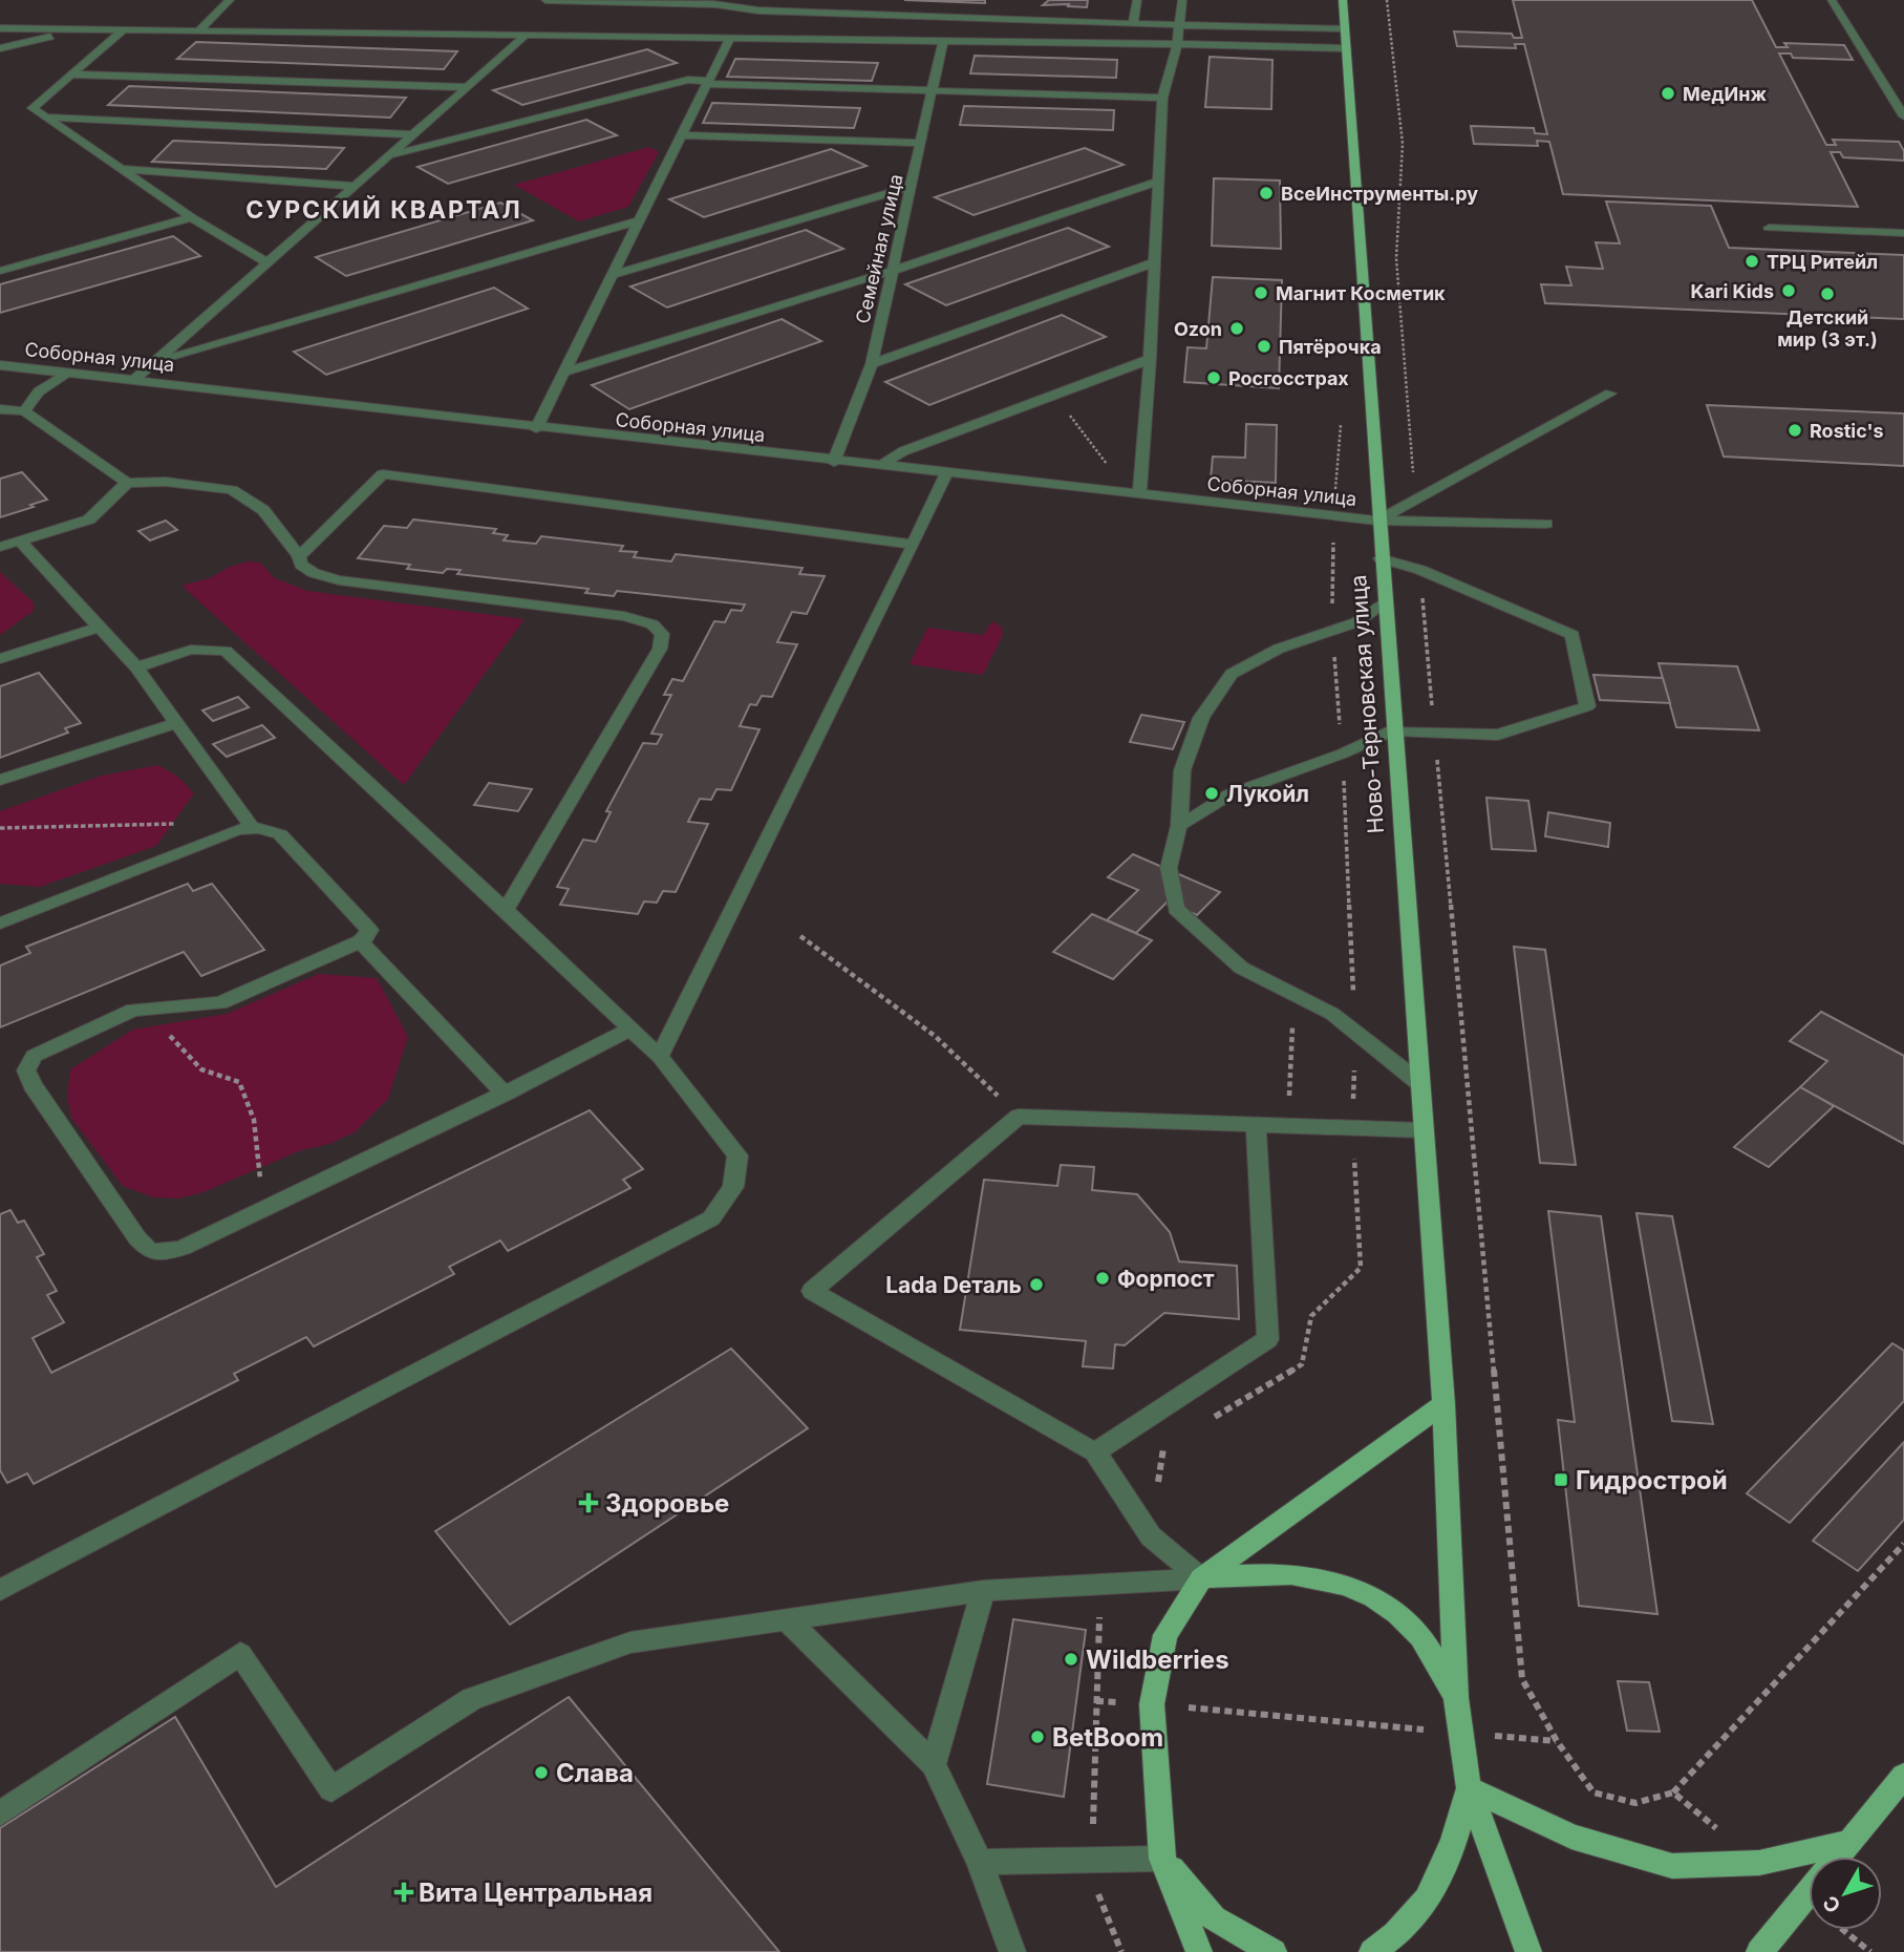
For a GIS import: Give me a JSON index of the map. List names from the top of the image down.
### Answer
{
  "streets": {
    "main road": ["Ново-Терновская улица"],
    "street": ["Семейная улица", "Соборная улица"]
  },
  "crossings": [
    ["Семейная улица", "Соборная улица"],
    ["Соборная улица", "Ново-Терновская улица"]
  ],
  "districts": ["СУРСКИЙ КВАРТАЛ"],
  "places": {
    "other": [
      "МедИнж",
      "ВсеИнструменты.ру",
      "ТРЦ Ритейл",
      "Kari Kids",
      "Магнит Косметик",
      "Детский мир (3 эт.)",
      "Ozon",
      "Пятёрочка",
      "Росгосстрах",
      "Rostic's",
      "Лукойл",
      "Форпост",
      "Lada Dеталь",
      "Wildberries",
      "BetBoom",
      "Слава"
    ],
    "transit": ["Гидрострой"],
    "health": ["Здоровье", "Вита Центральная"]
  },
  "north": "bottom left"
}
